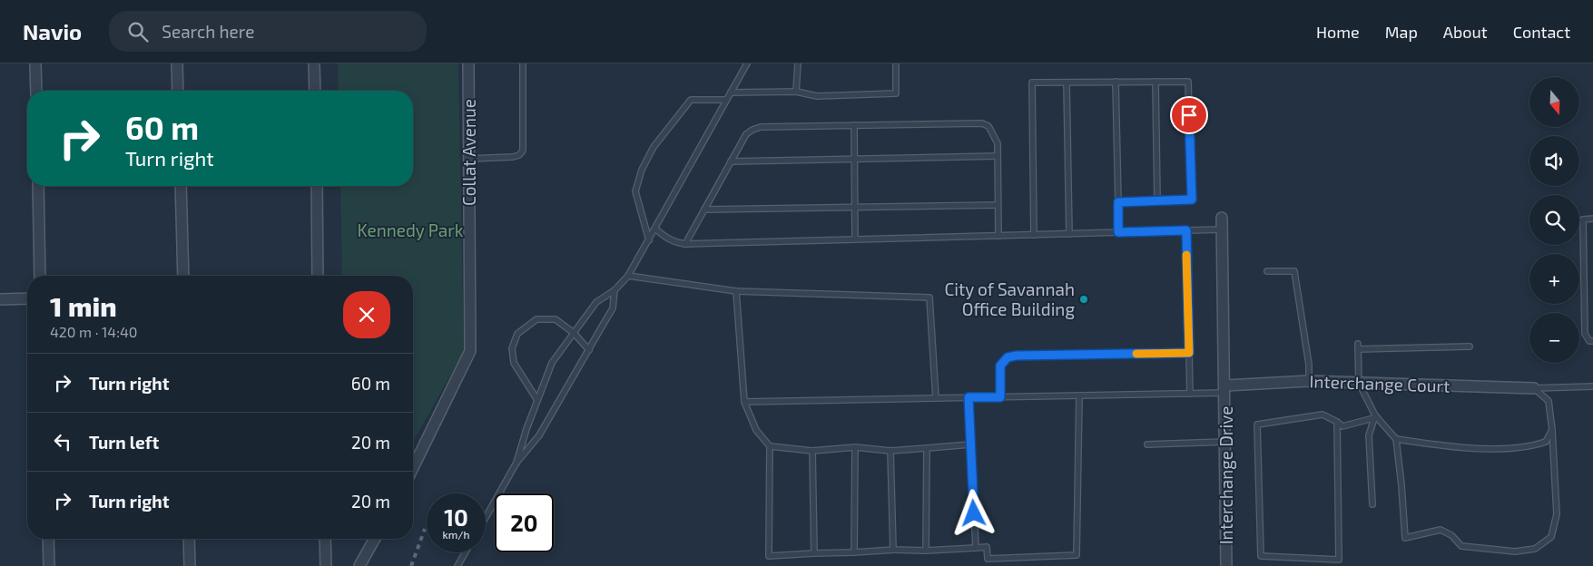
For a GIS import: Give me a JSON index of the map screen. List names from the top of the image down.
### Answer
{
  "streets": {
    "street": ["Collat Avenue", "Interchange Court", "Interchange Drive"]
  },
  "crossings": [
    ["Interchange Court", "Interchange Drive"]
  ],
  "parks": ["Kennedy Park"],
  "places": ["City of Savannah Office Building"],
  "north": "bottom",
  "page": {
    "header": "Navio",
    "search": "Search here",
    "nav": [
      "Home",
      "Map",
      "About",
      "Contact"
    ],
    "map_buttons": ["+", "−"],
    "turn": ["60 m", "Turn right"],
    "heading": ["1 min", "420 m · 14:40"],
    "list": [
      {
        "name": "Turn right",
        "value": "60 m"
      },
      {
        "name": "Turn left",
        "value": "20 m"
      },
      {
        "name": "Turn right",
        "value": "20 m"
      }
    ],
    "speed": "10 km/h",
    "limit": "20"
  }
}
